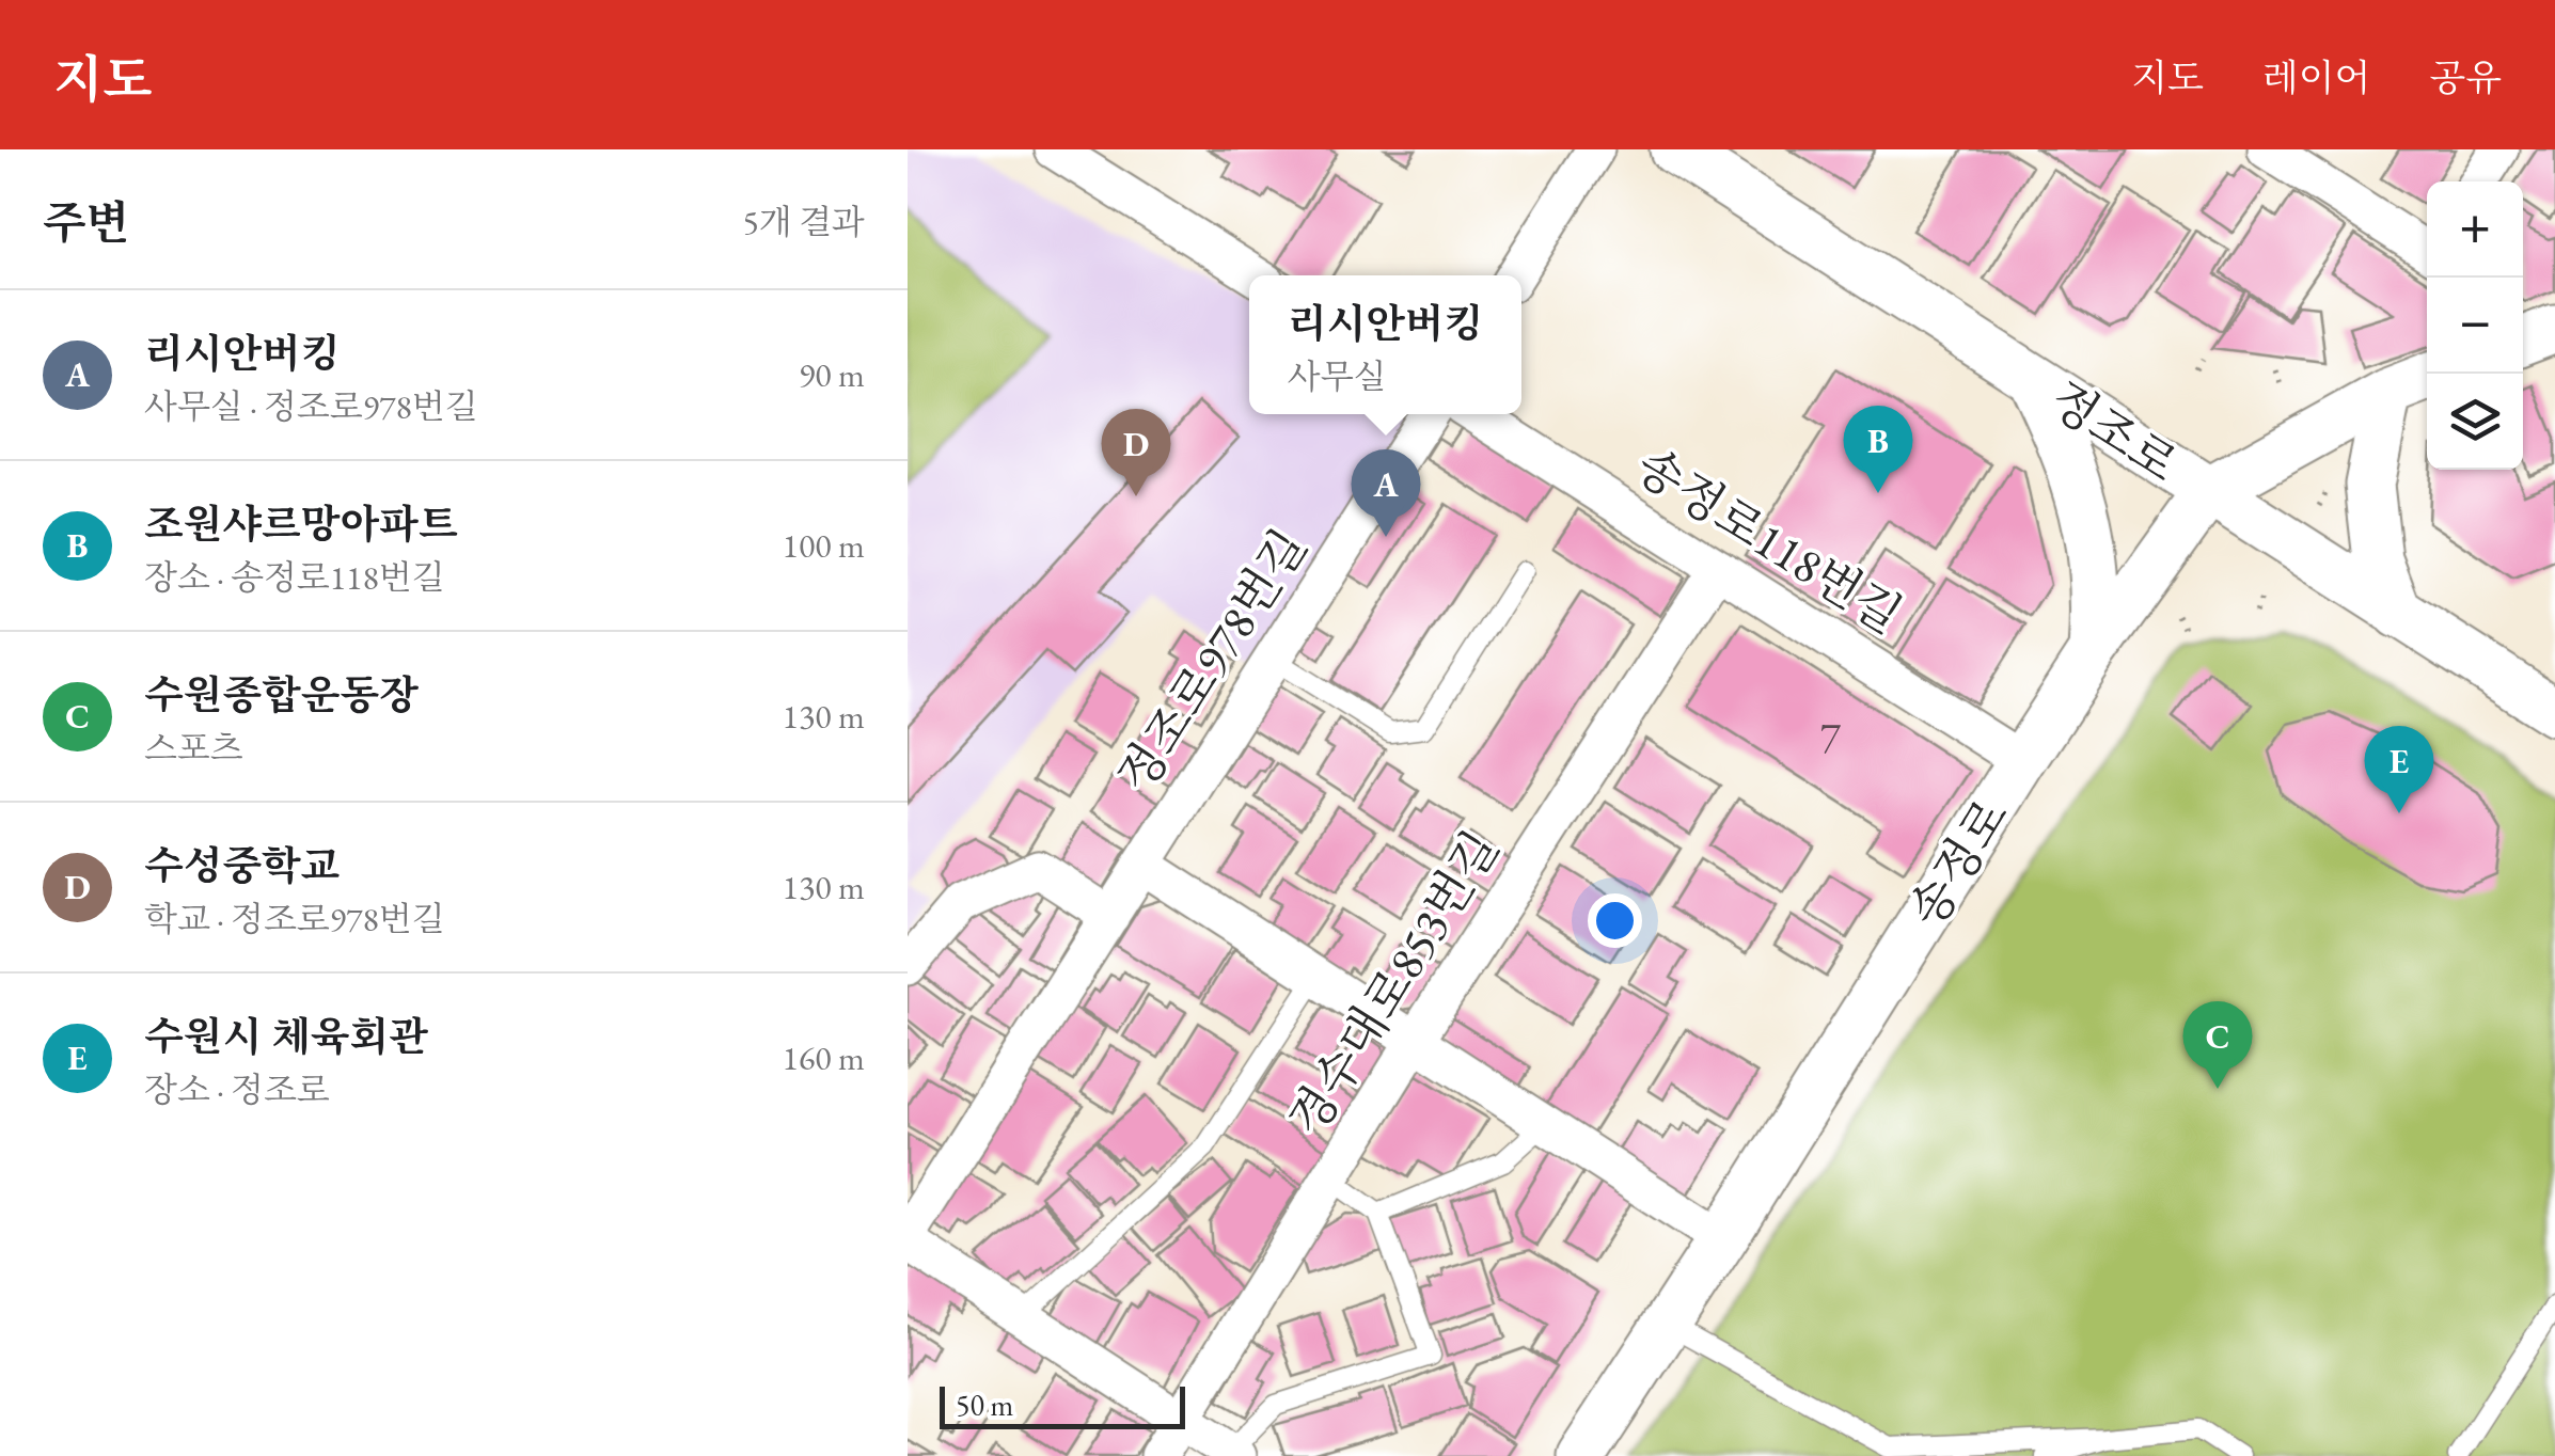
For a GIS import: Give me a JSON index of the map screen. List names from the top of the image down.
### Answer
{
  "streets": {
    "street": [
      "정조로",
      "송정로118번길",
      "정조로978번길",
      "송정로",
      "경수대로853번길"
    ]
  },
  "crossings": [
    ["정조로", "송정로"],
    ["송정로118번길", "송정로"],
    ["송정로118번길", "경수대로853번길"]
  ],
  "house_numbers": ["7"],
  "scale_bar": "50 m",
  "page": {
    "header": "지도",
    "nav": ["지도", "레이어", "공유"],
    "heading": ["주변", "5개 결과"],
    "map_buttons": ["+", "−"],
    "popup": ["리시안버킹", "사무실"],
    "list": [
      {
        "mark": "A",
        "name": "리시안버킹",
        "note": "사무실 · 정조로978번길",
        "value": "90 m"
      },
      {
        "mark": "B",
        "name": "조원샤르망아파트",
        "note": "장소 · 송정로118번길",
        "value": "100 m"
      },
      {
        "mark": "C",
        "name": "수원종합운동장",
        "note": "스포츠",
        "value": "130 m"
      },
      {
        "mark": "D",
        "name": "수성중학교",
        "note": "학교 · 정조로978번길",
        "value": "130 m"
      },
      {
        "mark": "E",
        "name": "수원시 체육회관",
        "note": "장소 · 정조로",
        "value": "160 m"
      }
    ],
    "pins": [
      "B",
      "D",
      "A",
      "E",
      "C"
    ],
    "scale": "50 m"
  }
}
